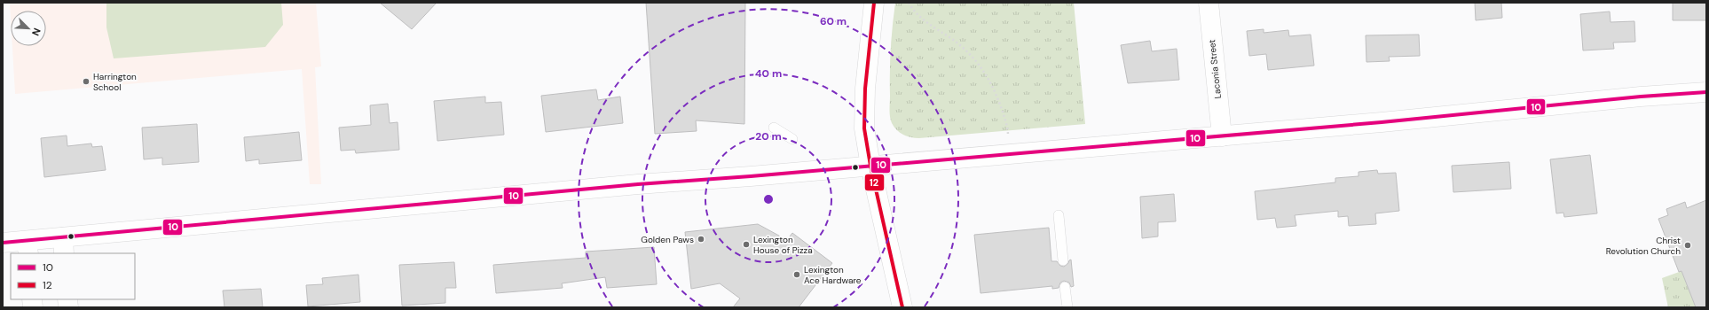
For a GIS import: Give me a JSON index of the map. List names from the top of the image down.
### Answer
{
  "streets": {
    "main road": ["Laconia Street"]
  },
  "places": [
    "Harrington School",
    "Golden Paws",
    "Lexington House of Pizza",
    "Christ Revolution Church",
    "Lexington Ace Hardware"
  ],
  "lines": ["transit line 12", "transit line 10"],
  "legend": ["10", "12"],
  "north": "bottom right",
  "rings": ["60 m", "40 m", "20 m"]
}
